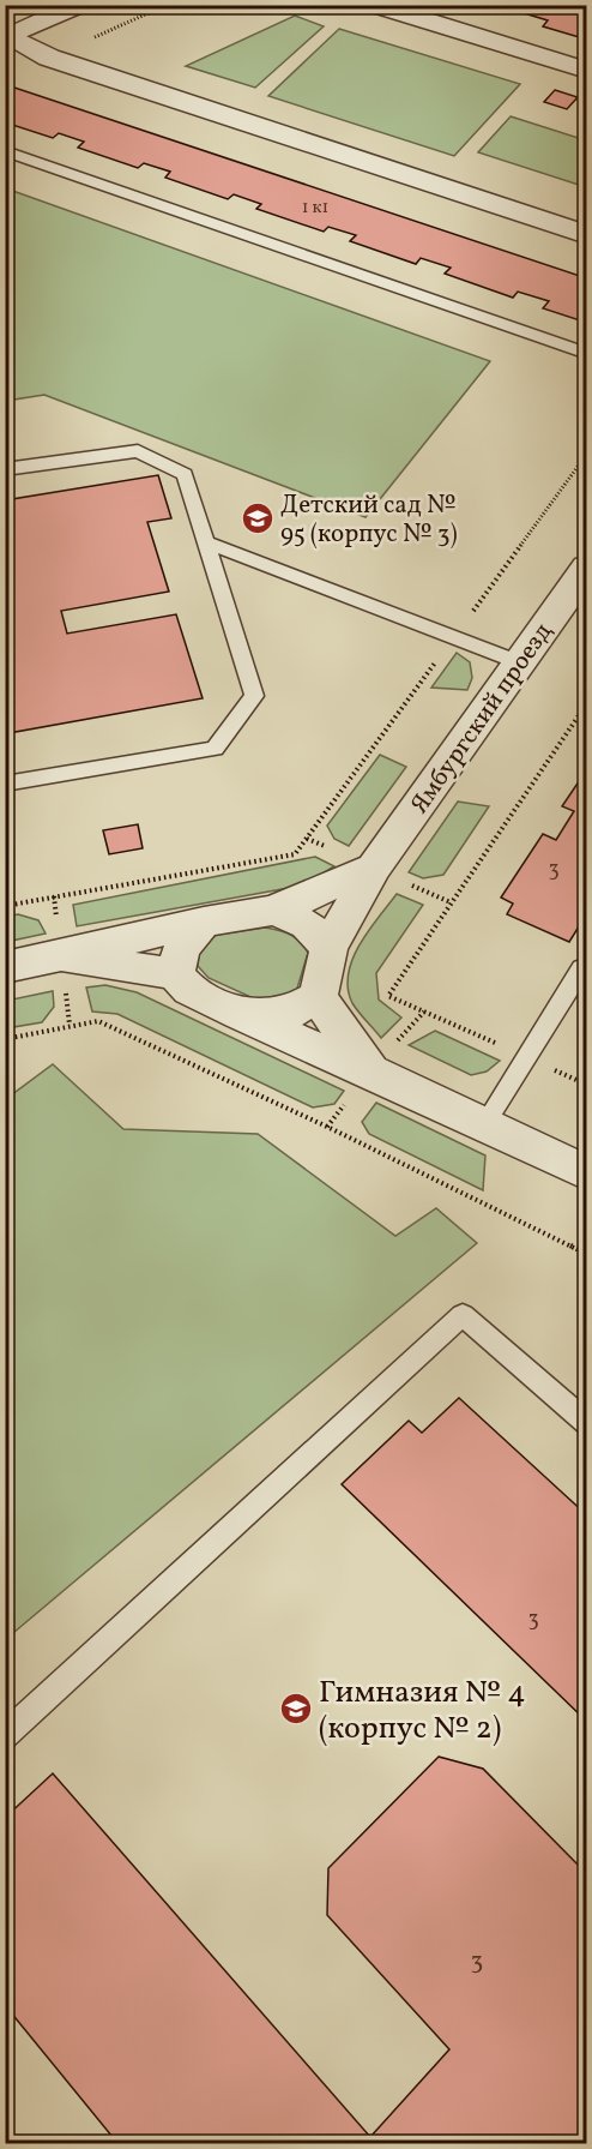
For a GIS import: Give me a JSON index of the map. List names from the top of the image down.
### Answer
{
  "streets": {
    "street": ["Ямбургский проезд"]
  },
  "places": {
    "school or university": ["Детский сад № 95 (корпус № 3)", "Гимназия № 4 (корпус № 2)"]
  },
  "house_numbers": [
    "1 к1",
    "3",
    "3",
    "3"
  ]
}
